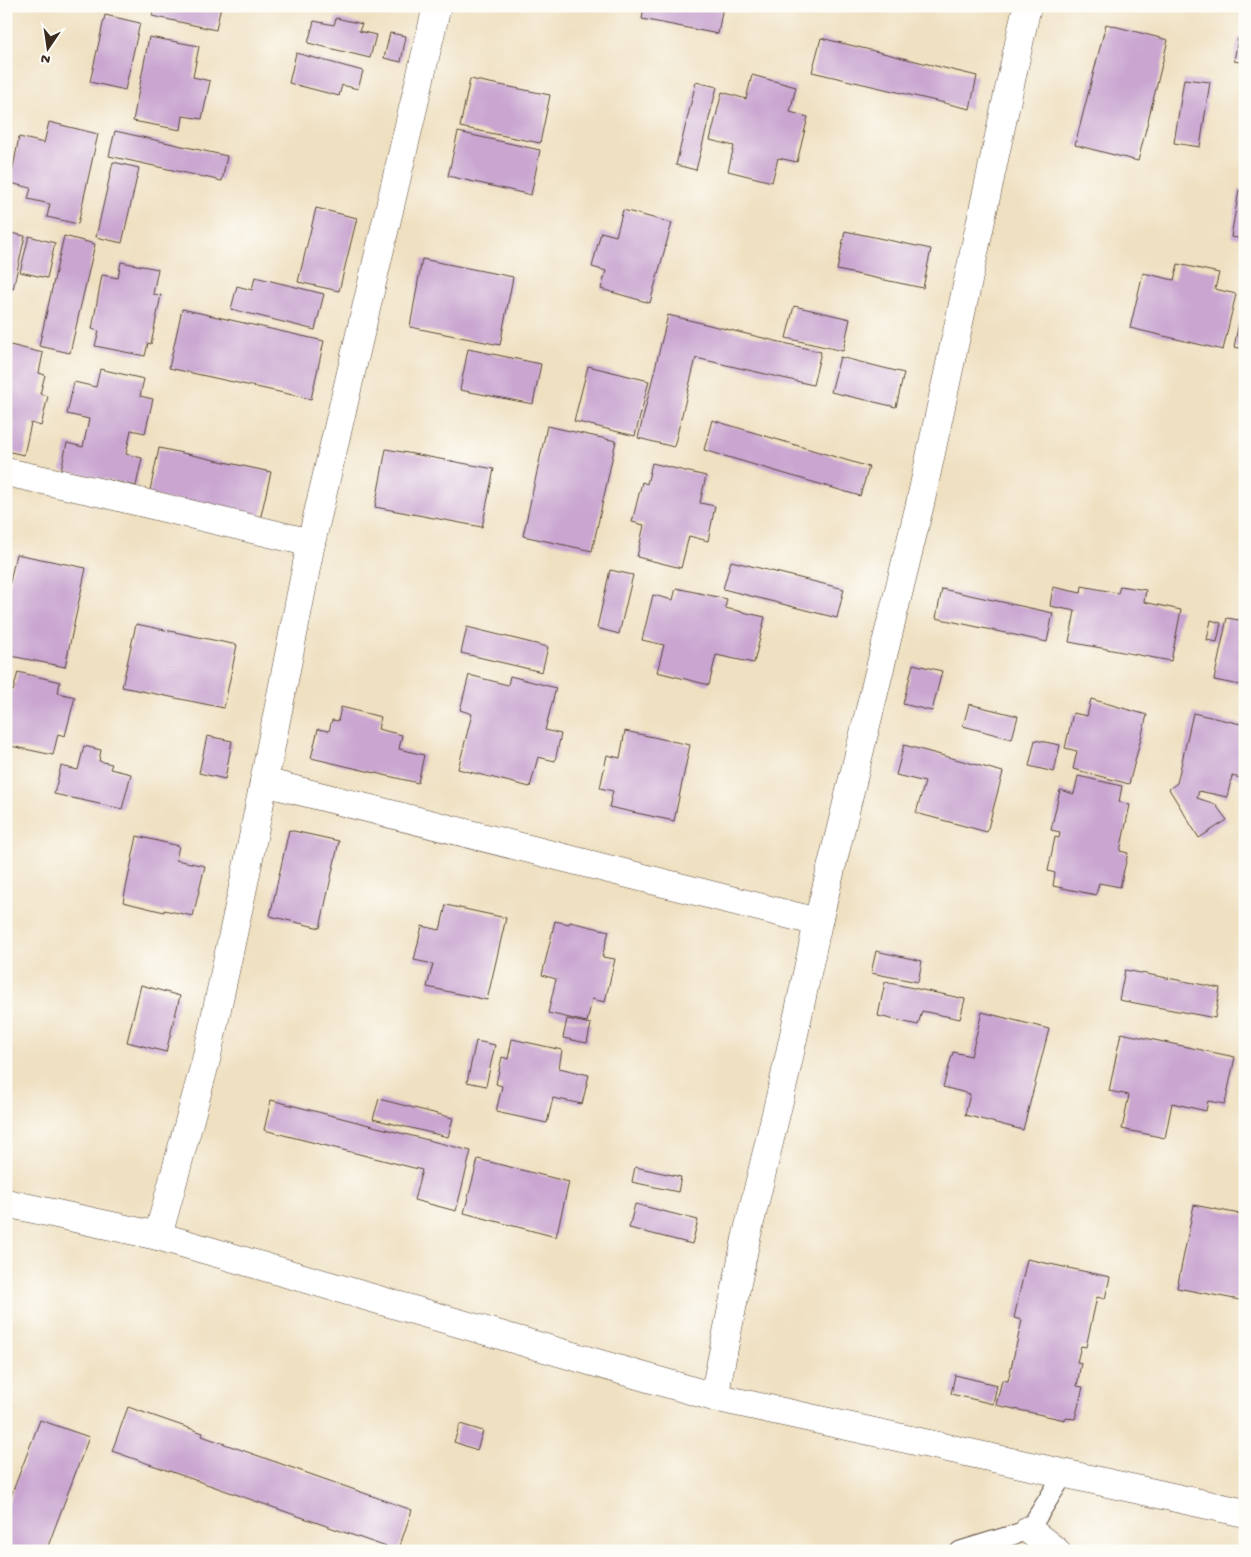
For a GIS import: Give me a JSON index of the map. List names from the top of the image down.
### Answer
{
  "north": "bottom"
}
